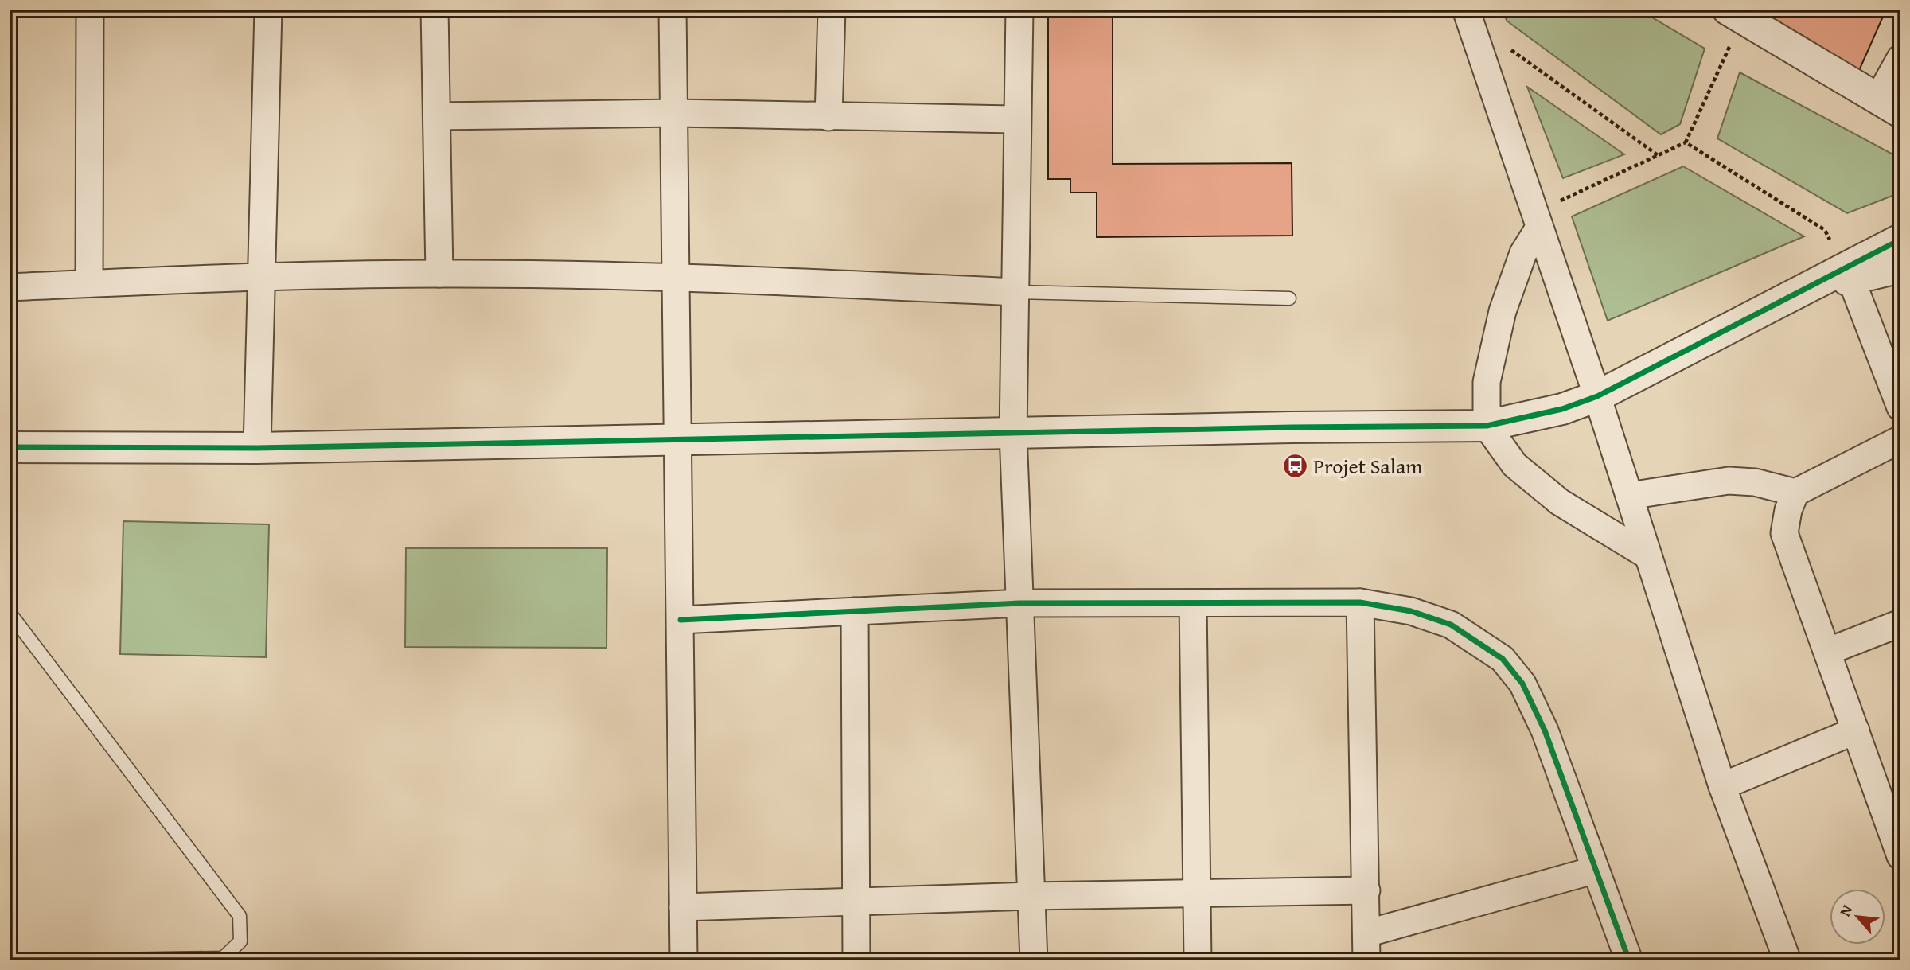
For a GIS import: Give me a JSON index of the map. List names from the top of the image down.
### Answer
{
  "places": {
    "bus stop": ["Projet Salam"]
  },
  "north": "top left"
}
